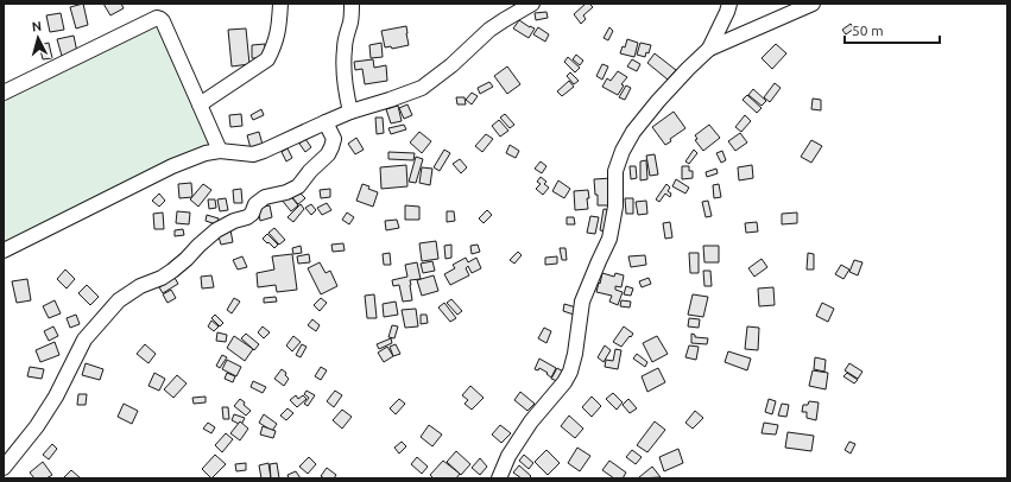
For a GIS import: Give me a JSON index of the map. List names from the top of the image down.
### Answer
{
  "scale_bar": "50 m",
  "north": "top"
}
